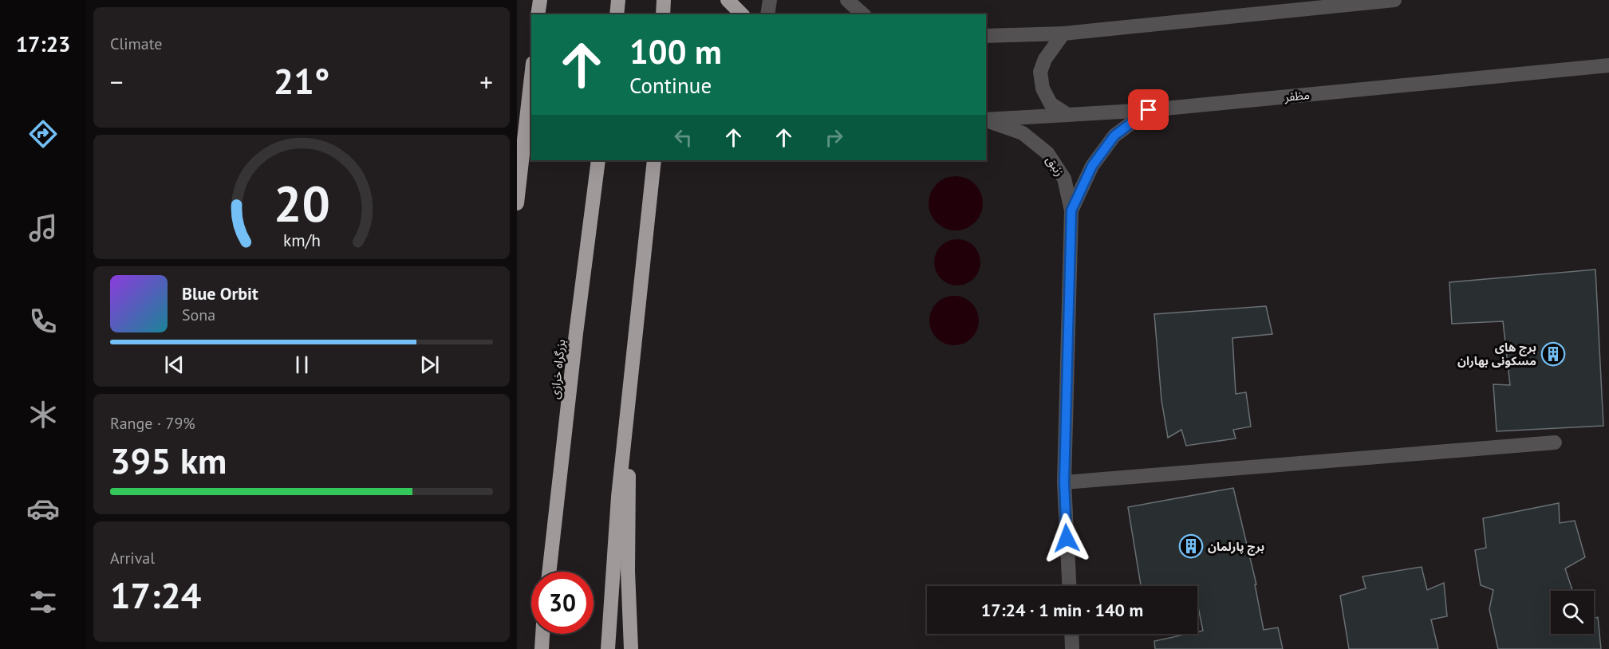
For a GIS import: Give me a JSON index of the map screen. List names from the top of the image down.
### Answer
{
  "streets": {
    "highway": ["بزرگراه خرازی"],
    "street": ["مظفر", "زنبق"]
  },
  "places": {
    "building": ["برج های مسکونی بهاران", "برج پارلمان"]
  },
  "page": {
    "tabs": "17:23",
    "tile": [
      "Climate",
      ["Range · 79%", "395 km"],
      ["Arrival", "17:24"]
    ],
    "turn": ["100 m", "Continue"],
    "heat": ["−", "21°", "+"],
    "song": ["Blue Orbit", "Sona"],
    "limit": "30",
    "trip": "17:24 · 1 min · 140 m",
    "gauge": ["20", "km/h"]
  }
}
